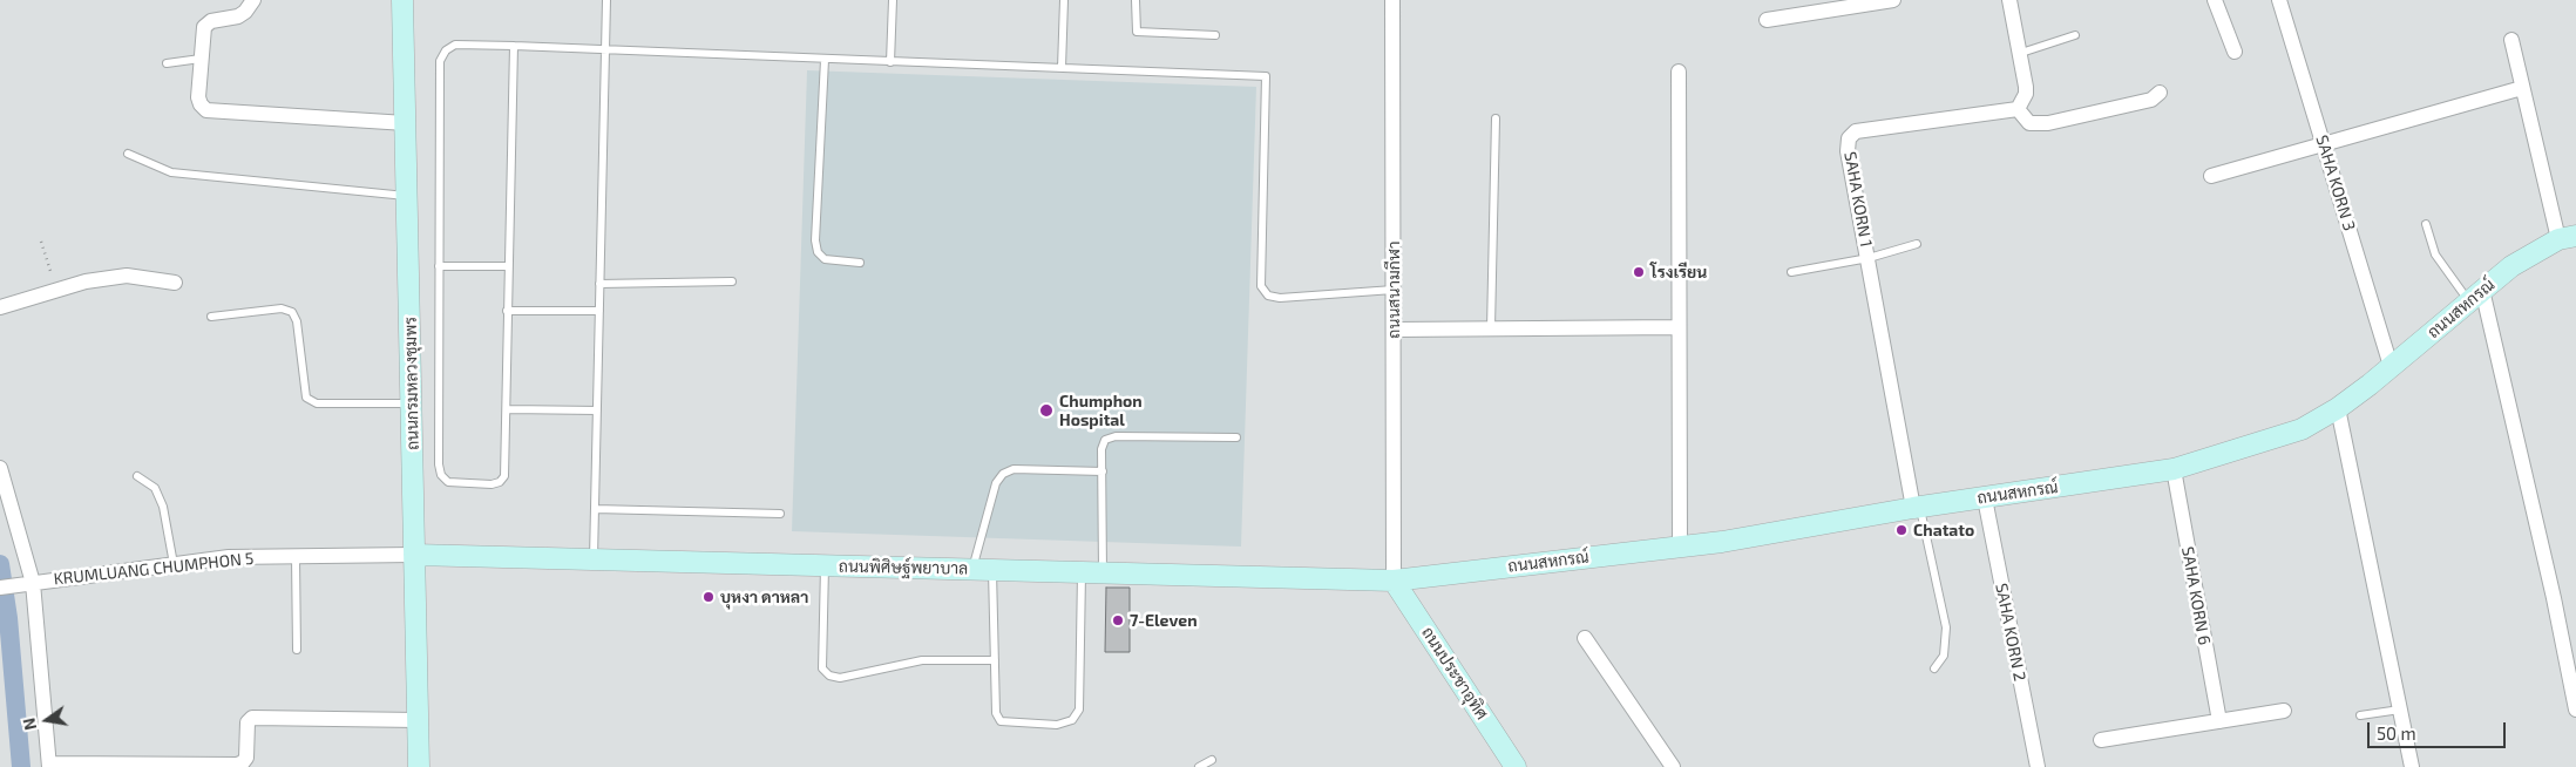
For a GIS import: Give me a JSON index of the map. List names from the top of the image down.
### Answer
{
  "streets": {
    "street": [
      "SAHA KORN 3",
      "SAHA KORN 1",
      "ถนนสนามกีฬา",
      "ถนนสหกรณ์",
      "ถนนกรมหลวงชุมพร",
      "ถนนพิศิษฐ์พยาบาล",
      "KRUMLUANG CHUMPHON 5",
      "SAHA KORN 6",
      "SAHA KORN 2",
      "ถนนประชาอุทิศ"
    ]
  },
  "crossings": [
    ["SAHA KORN 3", "ถนนสหกรณ์"],
    ["SAHA KORN 1", "ถนนสหกรณ์"],
    ["ถนนสนามกีฬา", "ถนนสหกรณ์"],
    ["ถนนสนามกีฬา", "ถนนพิศิษฐ์พยาบาล"],
    ["ถนนสนามกีฬา", "ถนนประชาอุทิศ"],
    ["ถนนสหกรณ์", "ถนนพิศิษฐ์พยาบาล"],
    ["ถนนสหกรณ์", "SAHA KORN 6"],
    ["ถนนสหกรณ์", "SAHA KORN 2"],
    ["ถนนสหกรณ์", "ถนนประชาอุทิศ"],
    ["ถนนกรมหลวงชุมพร", "ถนนพิศิษฐ์พยาบาล"],
    ["ถนนกรมหลวงชุมพร", "KRUMLUANG CHUMPHON 5"],
    ["ถนนพิศิษฐ์พยาบาล", "KRUMLUANG CHUMPHON 5"],
    ["ถนนพิศิษฐ์พยาบาล", "ถนนประชาอุทิศ"]
  ],
  "places": [
    "โรงเรียน",
    "Chumphon Hospital",
    "Chatato",
    "บุหงา ดาหลา",
    "7-Eleven"
  ],
  "scale_bar": "50 m",
  "north": "left"
}
